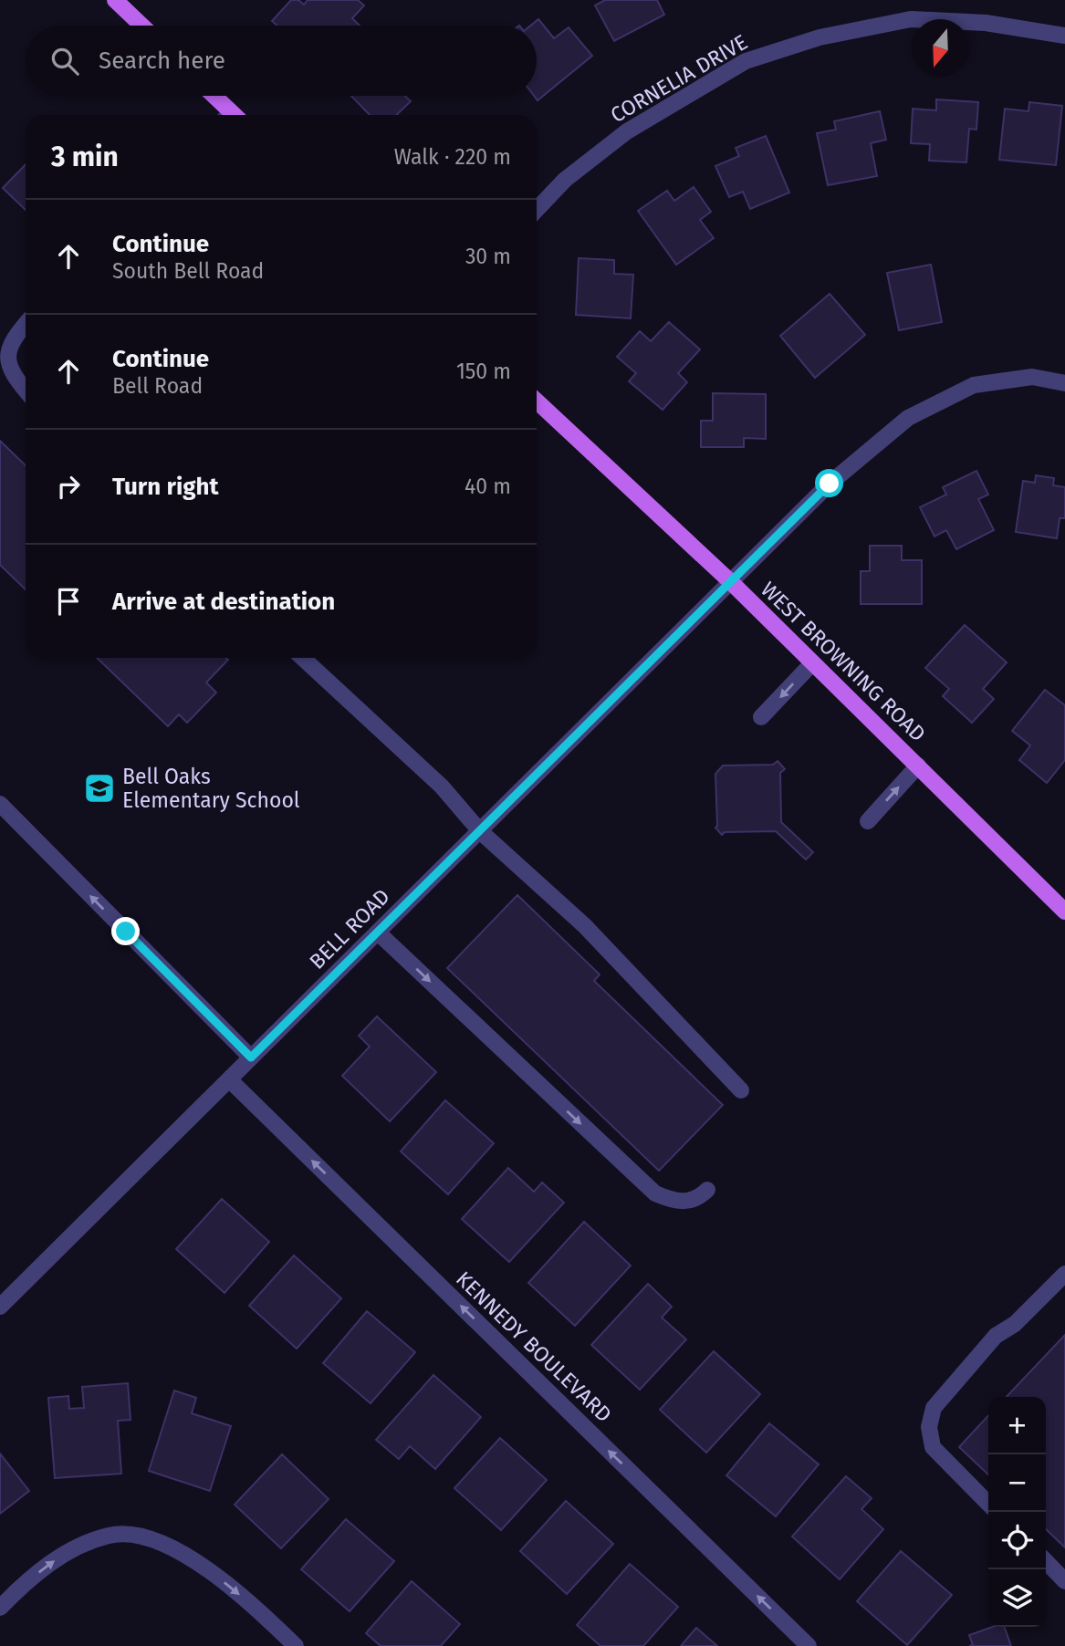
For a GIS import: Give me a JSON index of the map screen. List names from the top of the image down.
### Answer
{
  "streets": {
    "main road": ["WEST BROWNING ROAD"],
    "street": ["CORNELIA DRIVE", "BELL ROAD", "KENNEDY BOULEVARD"]
  },
  "crossings": [
    ["WEST BROWNING ROAD", "BELL ROAD"],
    ["BELL ROAD", "KENNEDY BOULEVARD"]
  ],
  "one_way": ["KENNEDY BOULEVARD"],
  "places": {
    "school or university": ["Bell Oaks Elementary School"]
  },
  "north": "bottom",
  "page": {
    "search": "Search here",
    "heading": ["3 min", "Walk · 220 m"],
    "list": [
      ["Continue", "South Bell Road", "30 m"],
      ["Continue", "Bell Road", "150 m"],
      ["Turn right", "40 m"],
      "Arrive at destination"
    ],
    "map_buttons": ["+", "−"]
  }
}
